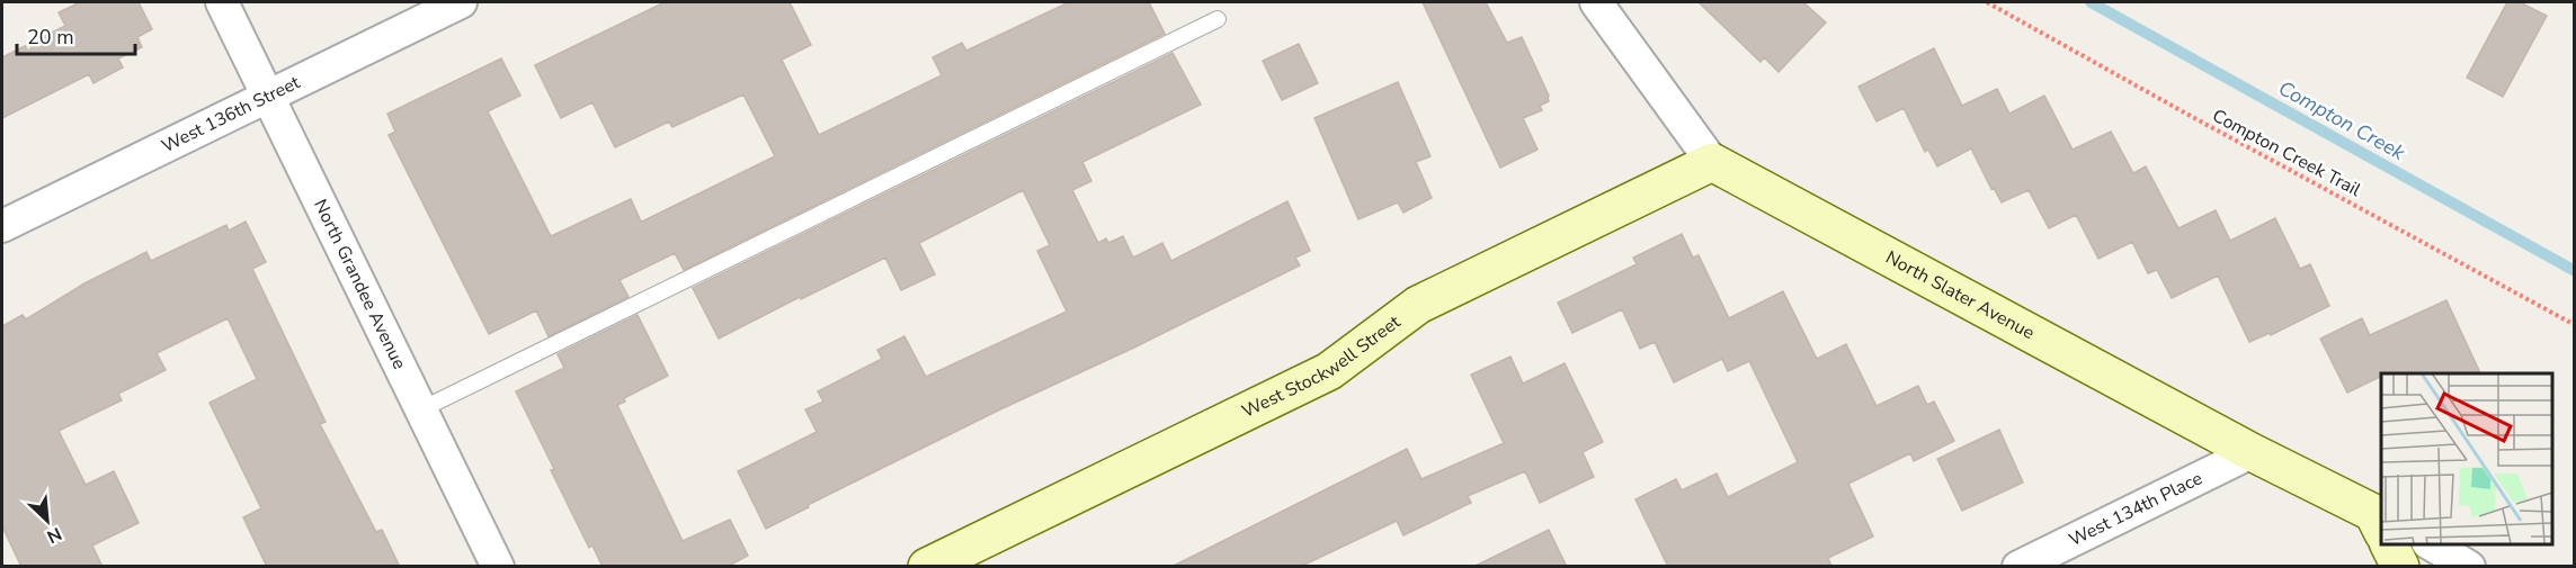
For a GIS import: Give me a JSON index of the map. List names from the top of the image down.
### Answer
{
  "streets": {
    "street": [
      "West 136th Street",
      "North Grandee Avenue",
      "North Slater Avenue",
      "West Stockwell Street",
      "West 134th Place"
    ],
    "path": ["Compton Creek Trail"]
  },
  "crossings": [
    ["West 136th Street", "North Grandee Avenue"],
    ["North Slater Avenue", "West Stockwell Street"],
    ["North Slater Avenue", "West 134th Place"]
  ],
  "water": ["Compton Creek"],
  "scale_bar": "20 m",
  "north": "bottom right"
}
